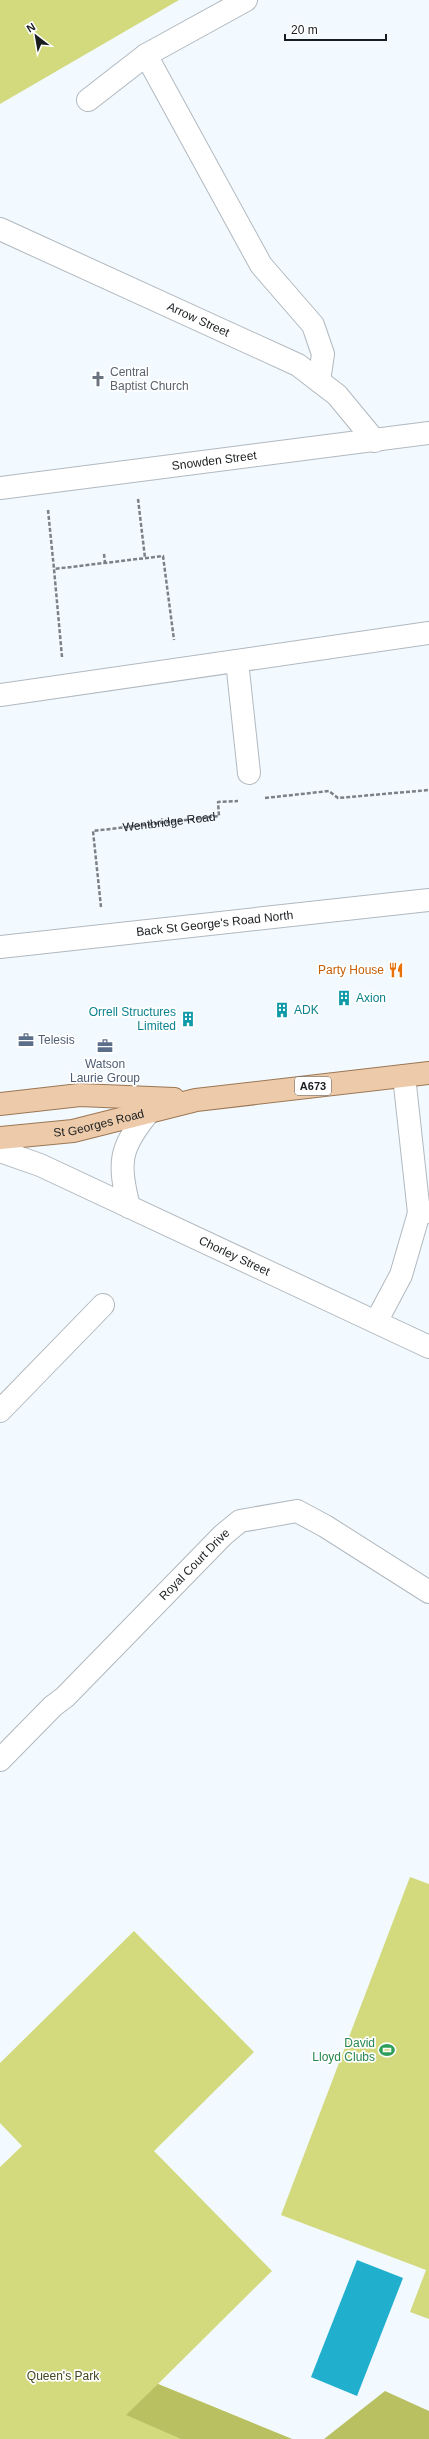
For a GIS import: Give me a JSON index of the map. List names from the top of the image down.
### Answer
{
  "streets": {
    "main road": ["A673", "St Georges Road"],
    "street": [
      "Arrow Street",
      "Snowden Street",
      "Back St George's Road North",
      "Chorley Street",
      "Royal Court Drive"
    ],
    "path": ["Wentbridge Road"]
  },
  "crossings": [
    ["Arrow Street", "Snowden Street"],
    ["Wentbridge Road", "Back St George's Road North"],
    ["St Georges Road", "Chorley Street"]
  ],
  "parks": ["Queen's Park"],
  "places": {
    "church": ["Central Baptist Church"],
    "restaurant": ["Party House"],
    "building": ["Axion", "ADK", "Orrell Structures Limited"],
    "office": ["Telesis", "Watson Laurie Group"],
    "sports": ["David Lloyd Clubs"]
  },
  "scale_bar": "20 m",
  "north": "top left"
}
